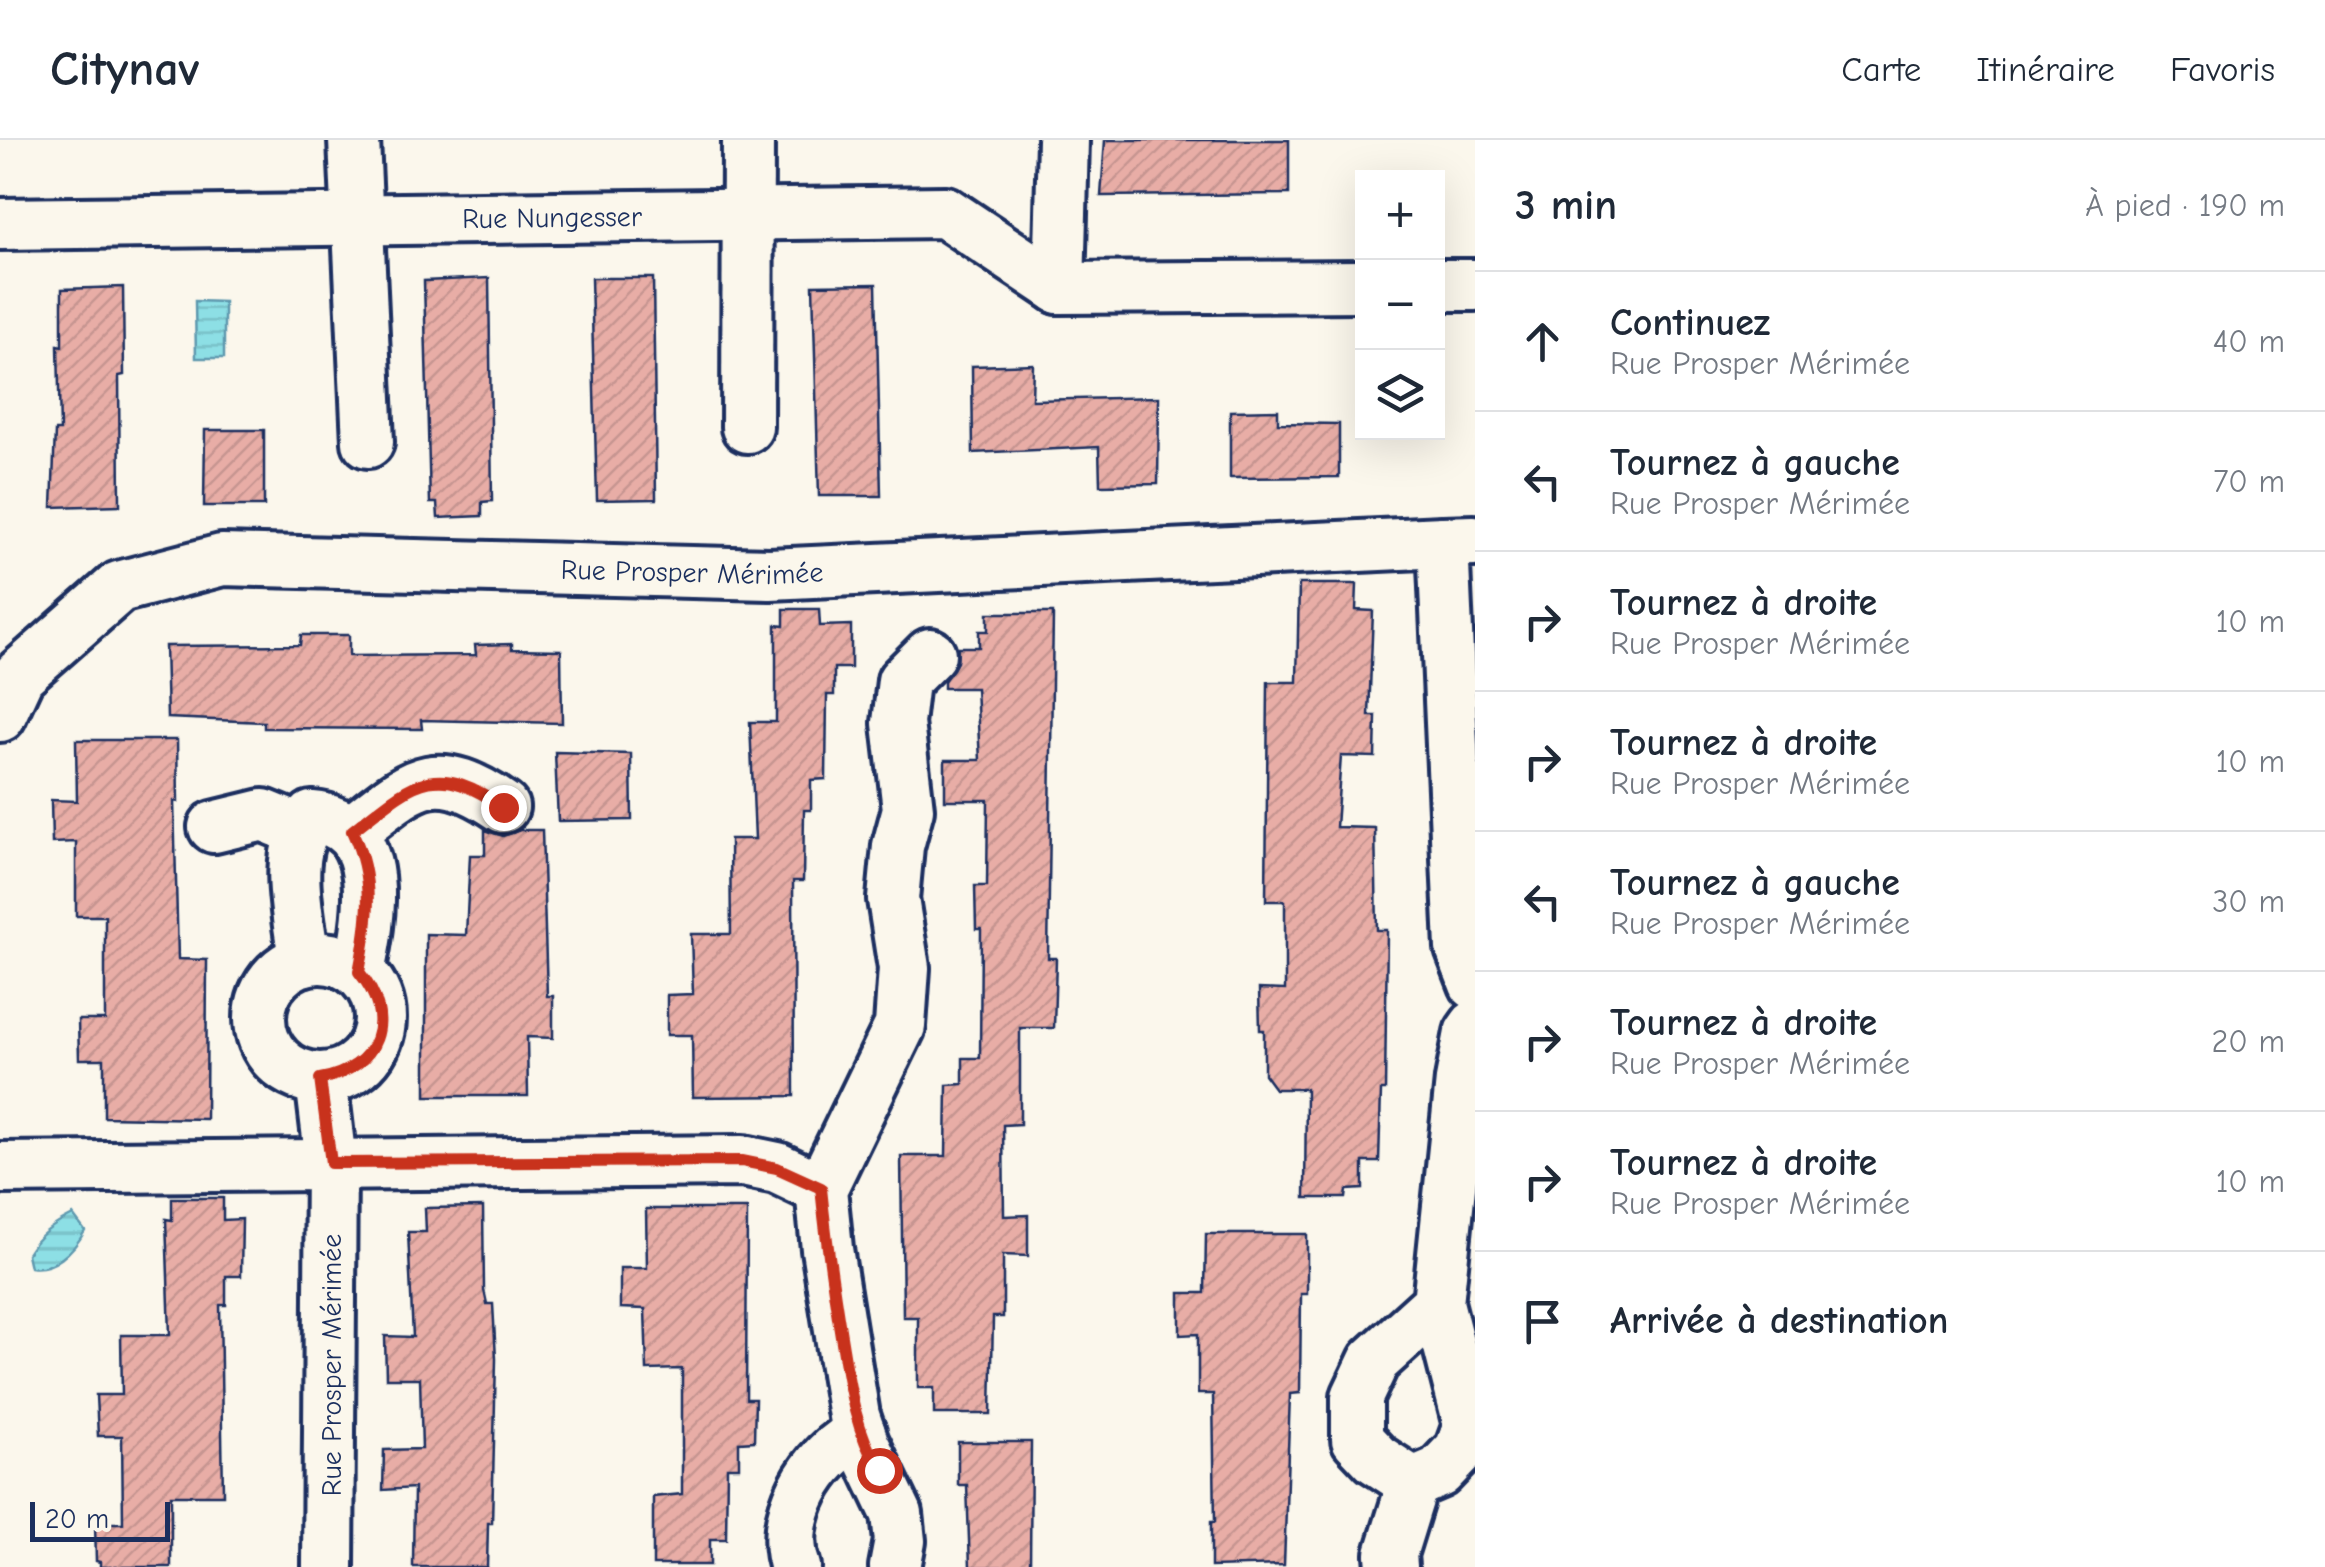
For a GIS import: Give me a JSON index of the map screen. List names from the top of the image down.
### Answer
{
  "streets": {
    "street": ["Rue Nungesser", "Rue Prosper Mérimée"]
  },
  "scale_bar": "20 m",
  "page": {
    "header": "Citynav",
    "nav": ["Carte", "Itinéraire", "Favoris"],
    "heading": ["3 min", "À pied · 190 m"],
    "map_buttons": ["+", "−"],
    "list": [
      ["Continuez", "Rue Prosper Mérimée", "40 m"],
      ["Tournez à gauche", "Rue Prosper Mérimée", "70 m"],
      ["Tournez à droite", "Rue Prosper Mérimée", "10 m"],
      ["Tournez à droite", "Rue Prosper Mérimée", "10 m"],
      ["Tournez à gauche", "Rue Prosper Mérimée", "30 m"],
      ["Tournez à droite", "Rue Prosper Mérimée", "20 m"],
      ["Tournez à droite", "Rue Prosper Mérimée", "10 m"],
      "Arrivée à destination"
    ],
    "scale": "20 m"
  }
}
